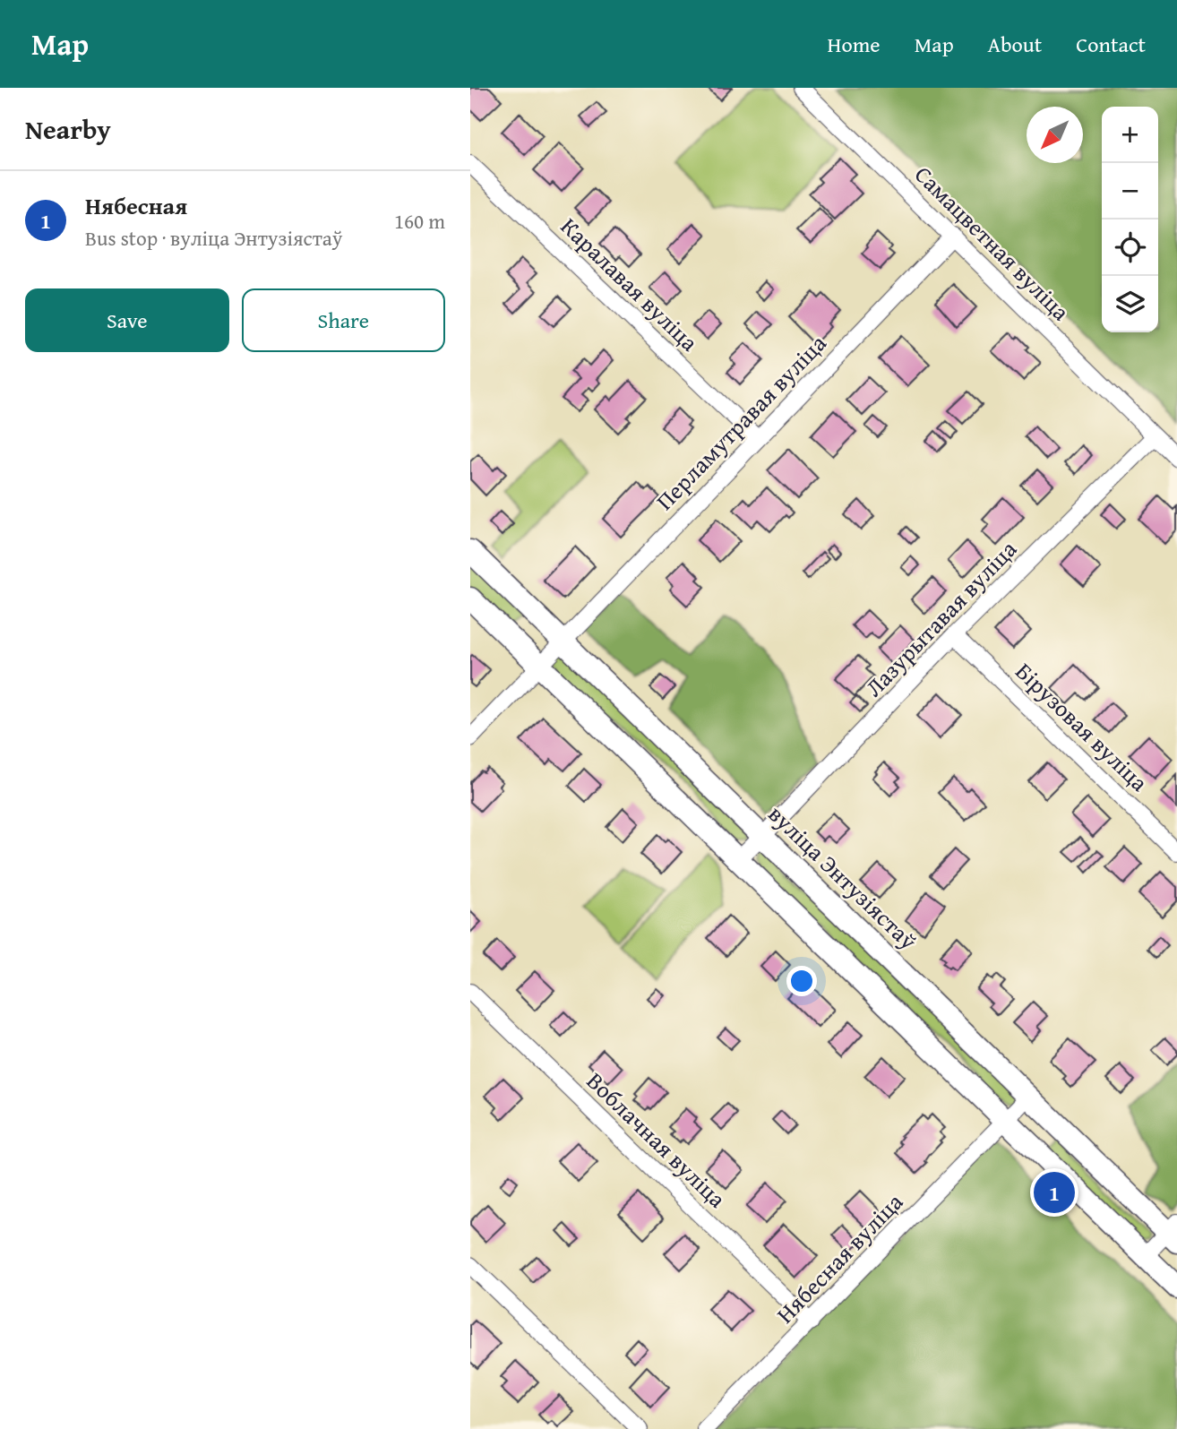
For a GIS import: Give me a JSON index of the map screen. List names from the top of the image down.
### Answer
{
  "streets": {
    "street": [
      "Самацветная вуліца",
      "Каралавая вуліца",
      "Перламутравая вуліца",
      "Лазурытавая вуліца",
      "Бірузовая вуліца",
      "вуліца Энтузіястаў",
      "Воблачная вуліца",
      "Нябесная вуліца"
    ]
  },
  "crossings": [
    ["Самацветная вуліца", "Перламутравая вуліца"],
    ["Самацветная вуліца", "Лазурытавая вуліца"],
    ["Каралавая вуліца", "Перламутравая вуліца"],
    ["Перламутравая вуліца", "вуліца Энтузіястаў"],
    ["Лазурытавая вуліца", "Бірузовая вуліца"],
    ["Лазурытавая вуліца", "вуліца Энтузіястаў"],
    ["вуліца Энтузіястаў", "Нябесная вуліца"],
    ["Воблачная вуліца", "Нябесная вуліца"]
  ],
  "north": "bottom left",
  "page": {
    "header": "Map",
    "nav": [
      "Home",
      "Map",
      "About",
      "Contact"
    ],
    "heading": "Nearby",
    "map_buttons": ["+", "−"],
    "list": [
      {
        "mark": "1",
        "name": "Нябесная",
        "note": "Bus stop · вуліца Энтузіястаў",
        "value": "160 m"
      }
    ],
    "buttons": ["Save", "Share"],
    "pins": "1"
  }
}
